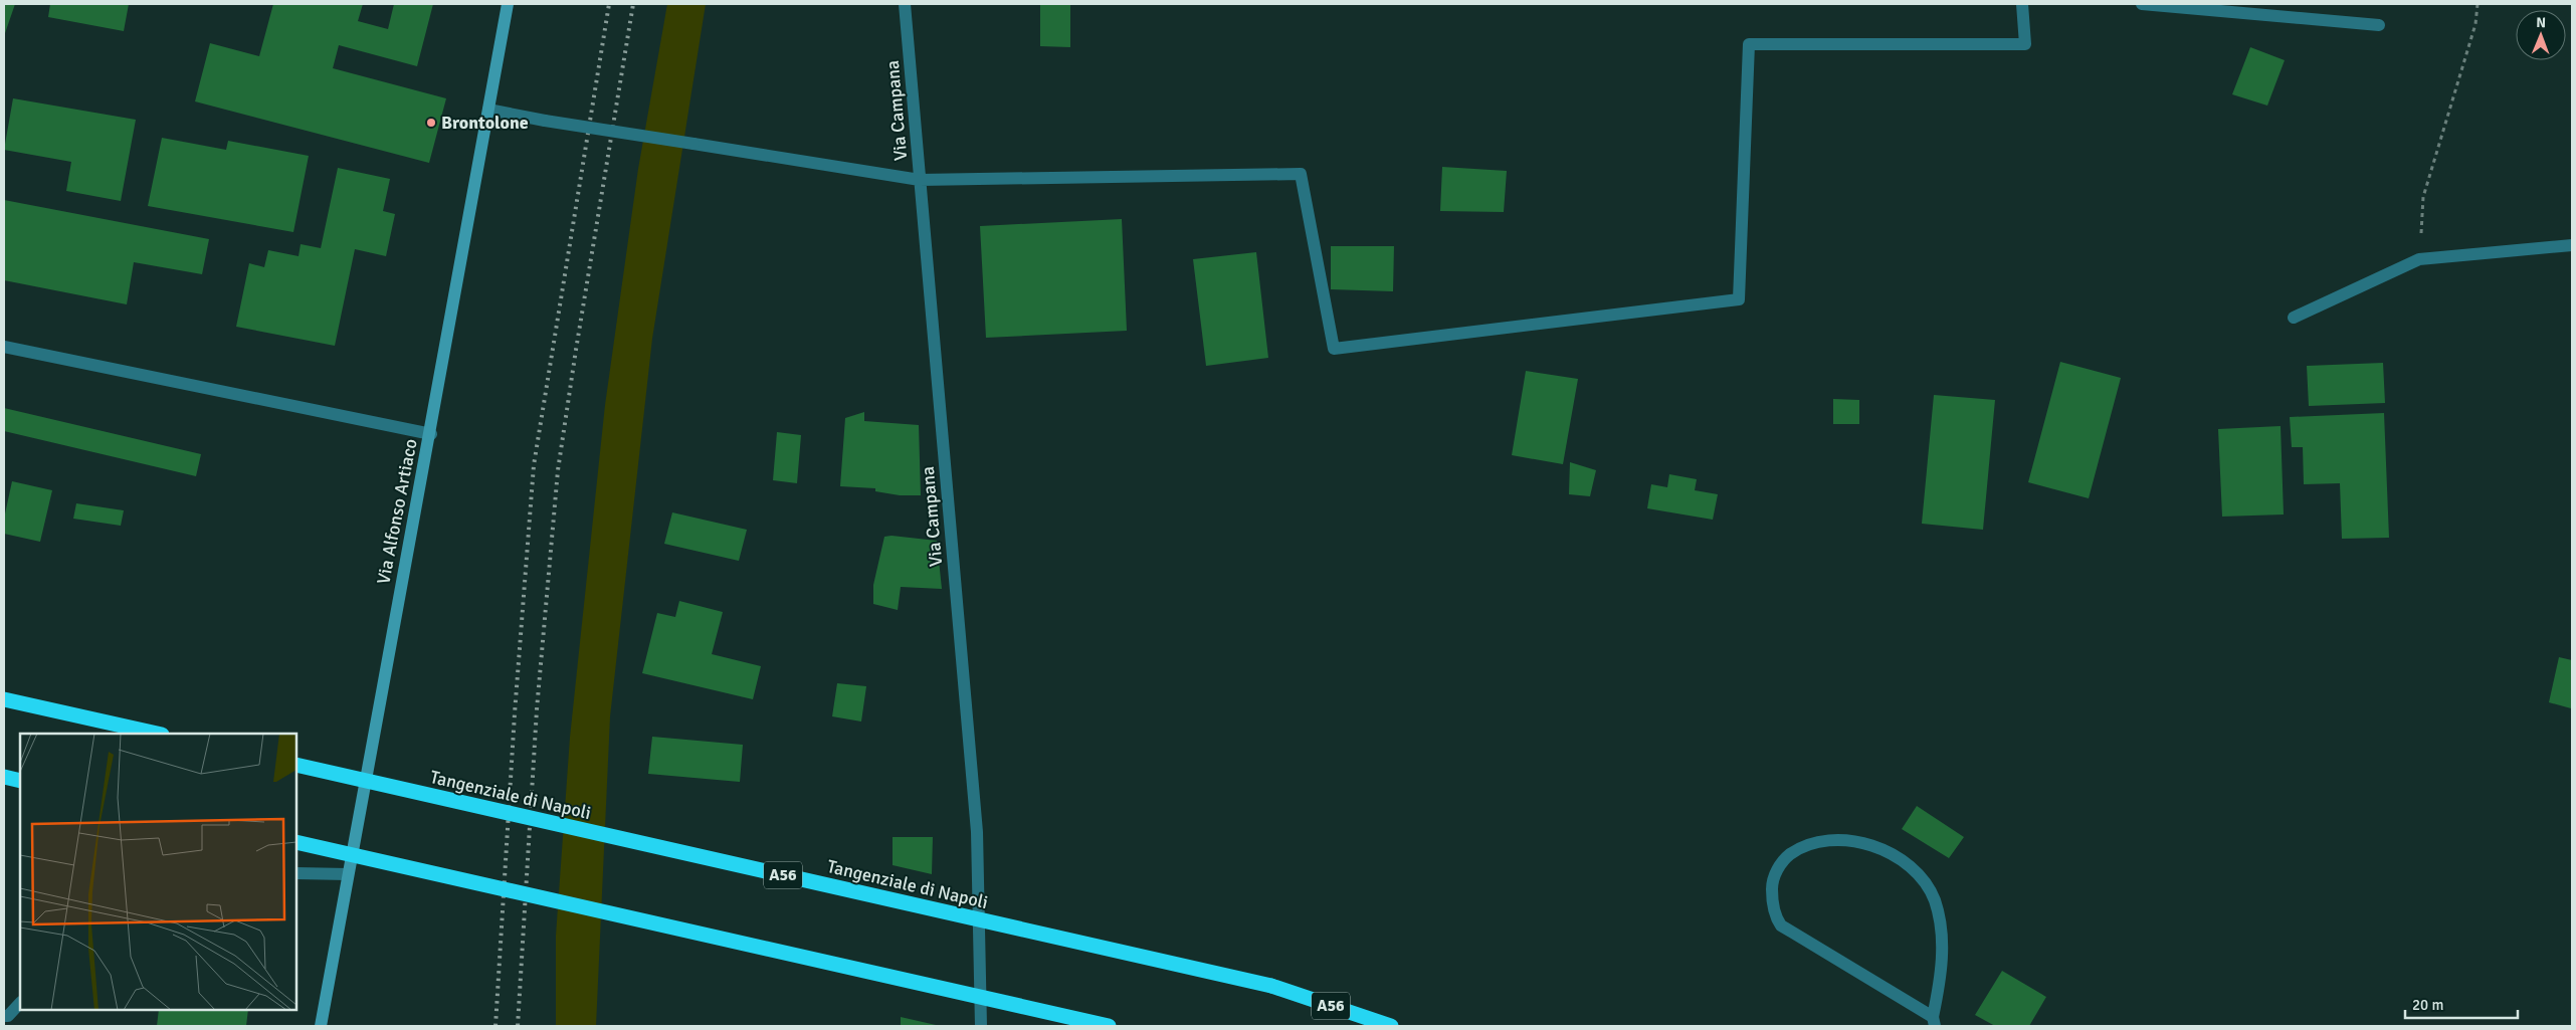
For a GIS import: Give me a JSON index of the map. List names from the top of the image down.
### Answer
{
  "streets": {
    "highway": ["Tangenziale di Napoli", "A56"],
    "main road": ["Via Alfonso Artiaco"],
    "street": ["Via Campana"]
  },
  "places": ["Brontolone"],
  "scale_bar": "20 m",
  "north": "top"
}
